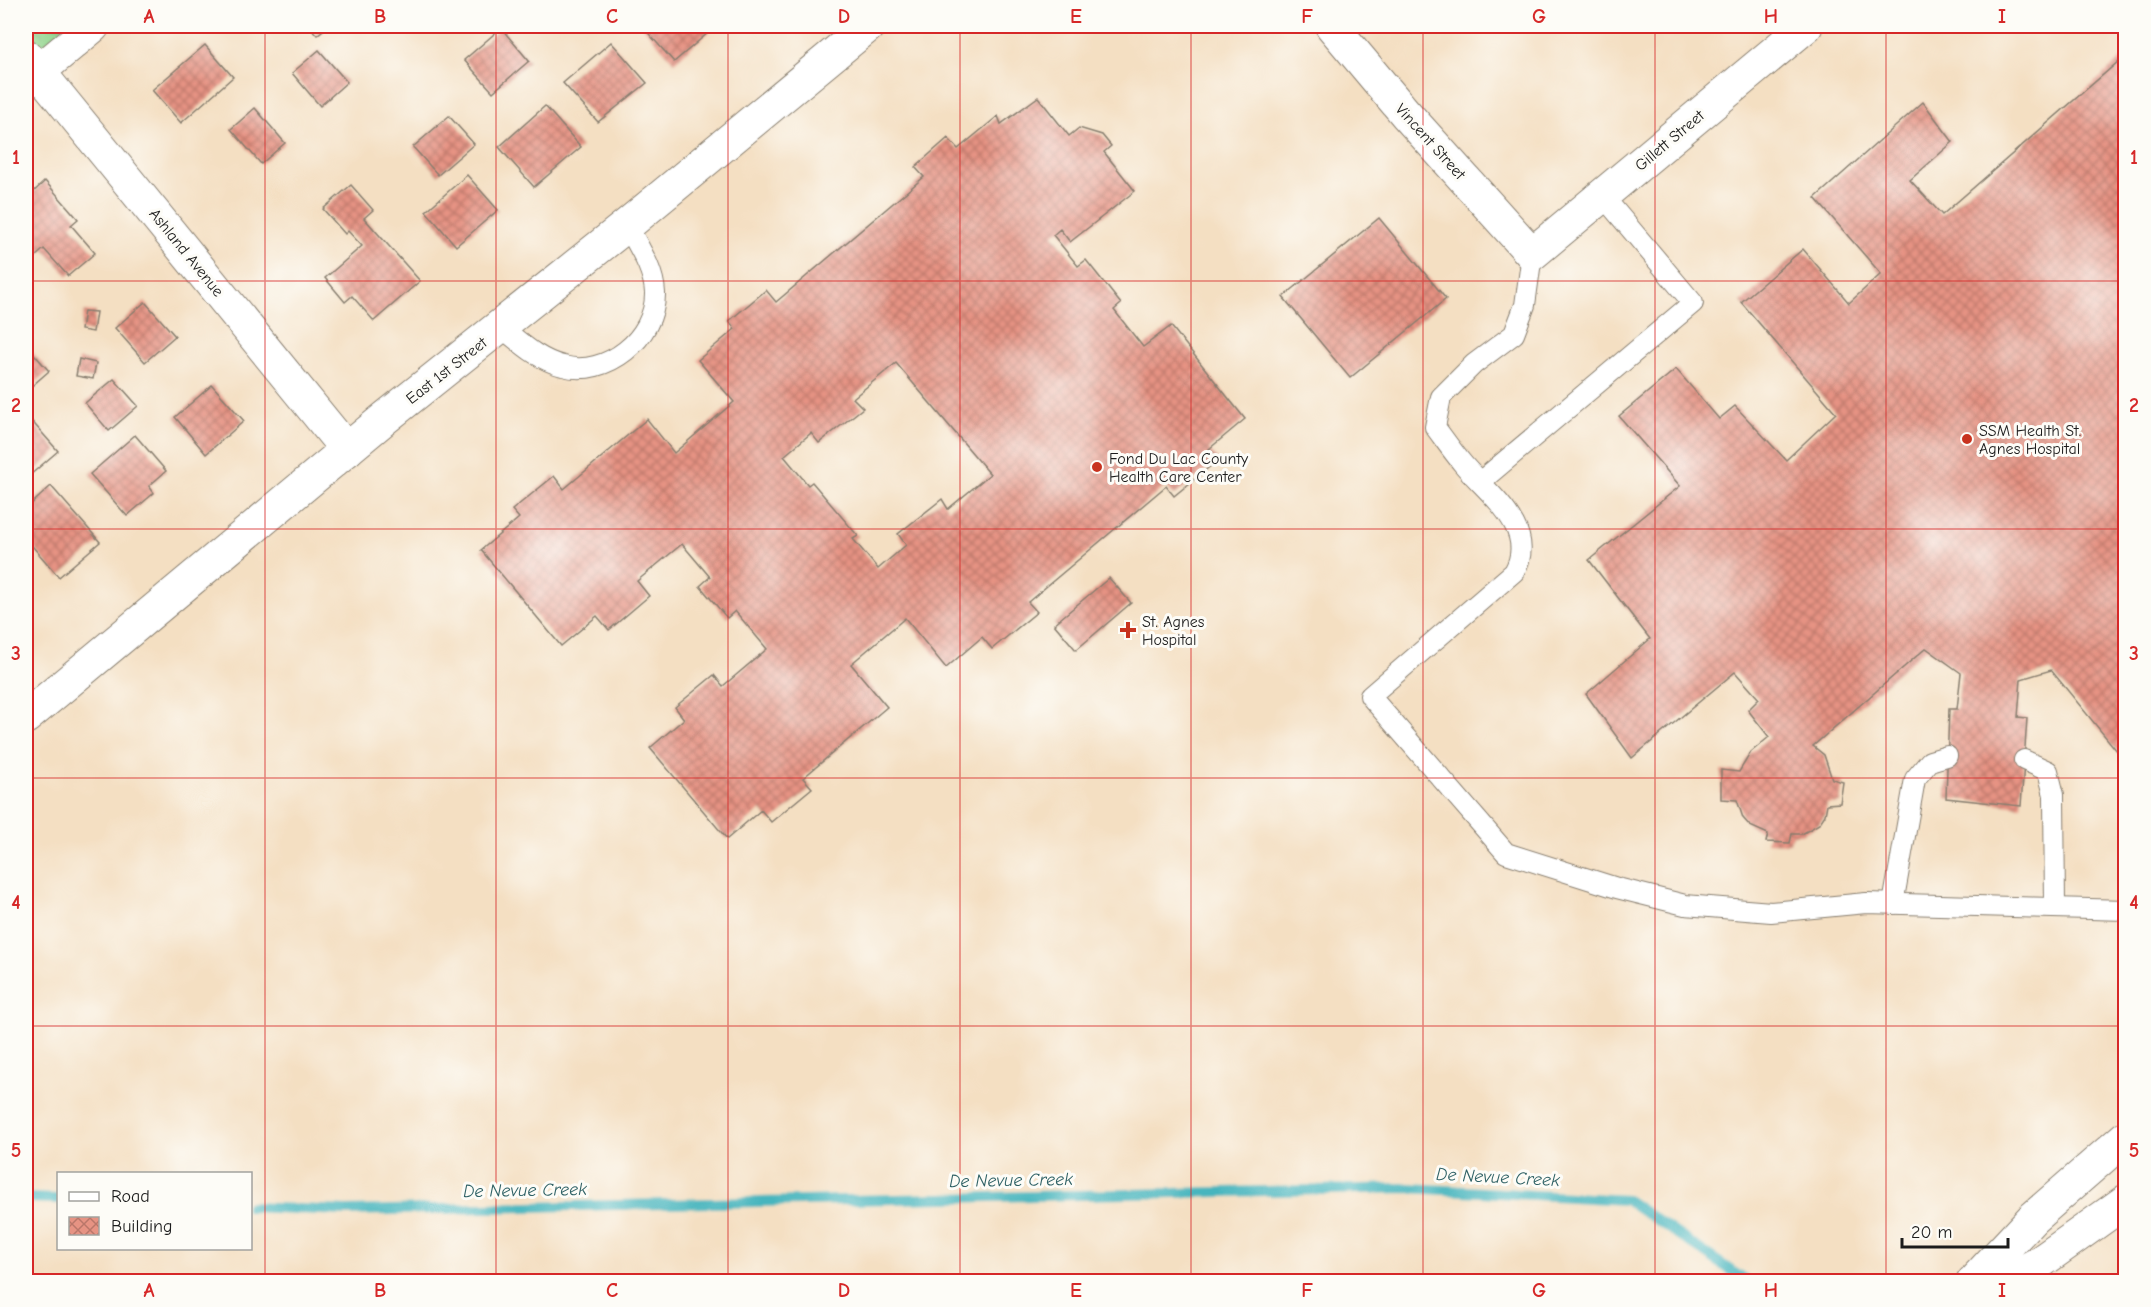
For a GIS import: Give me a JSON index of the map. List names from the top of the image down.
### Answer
{
  "streets": {
    "street": [
      "Gillett Street",
      "Vincent Street",
      "Ashland Avenue",
      "East 1st Street"
    ]
  },
  "crossings": [
    ["Gillett Street", "Vincent Street"],
    ["Ashland Avenue", "East 1st Street"]
  ],
  "water": ["De Nevue Creek"],
  "places": {
    "other": ["SSM Health St. Agnes Hospital", "Fond Du Lac County Health Care Center"],
    "health": ["St. Agnes Hospital"]
  },
  "legend": ["Road", "Building"],
  "scale_bar": "20 m",
  "grid": {
    "columns": [
      "A",
      "B",
      "C",
      "D",
      "E",
      "F",
      "G",
      "H",
      "I"
    ],
    "rows": [
      "1",
      "2",
      "3",
      "4",
      "5"
    ]
  }
}
